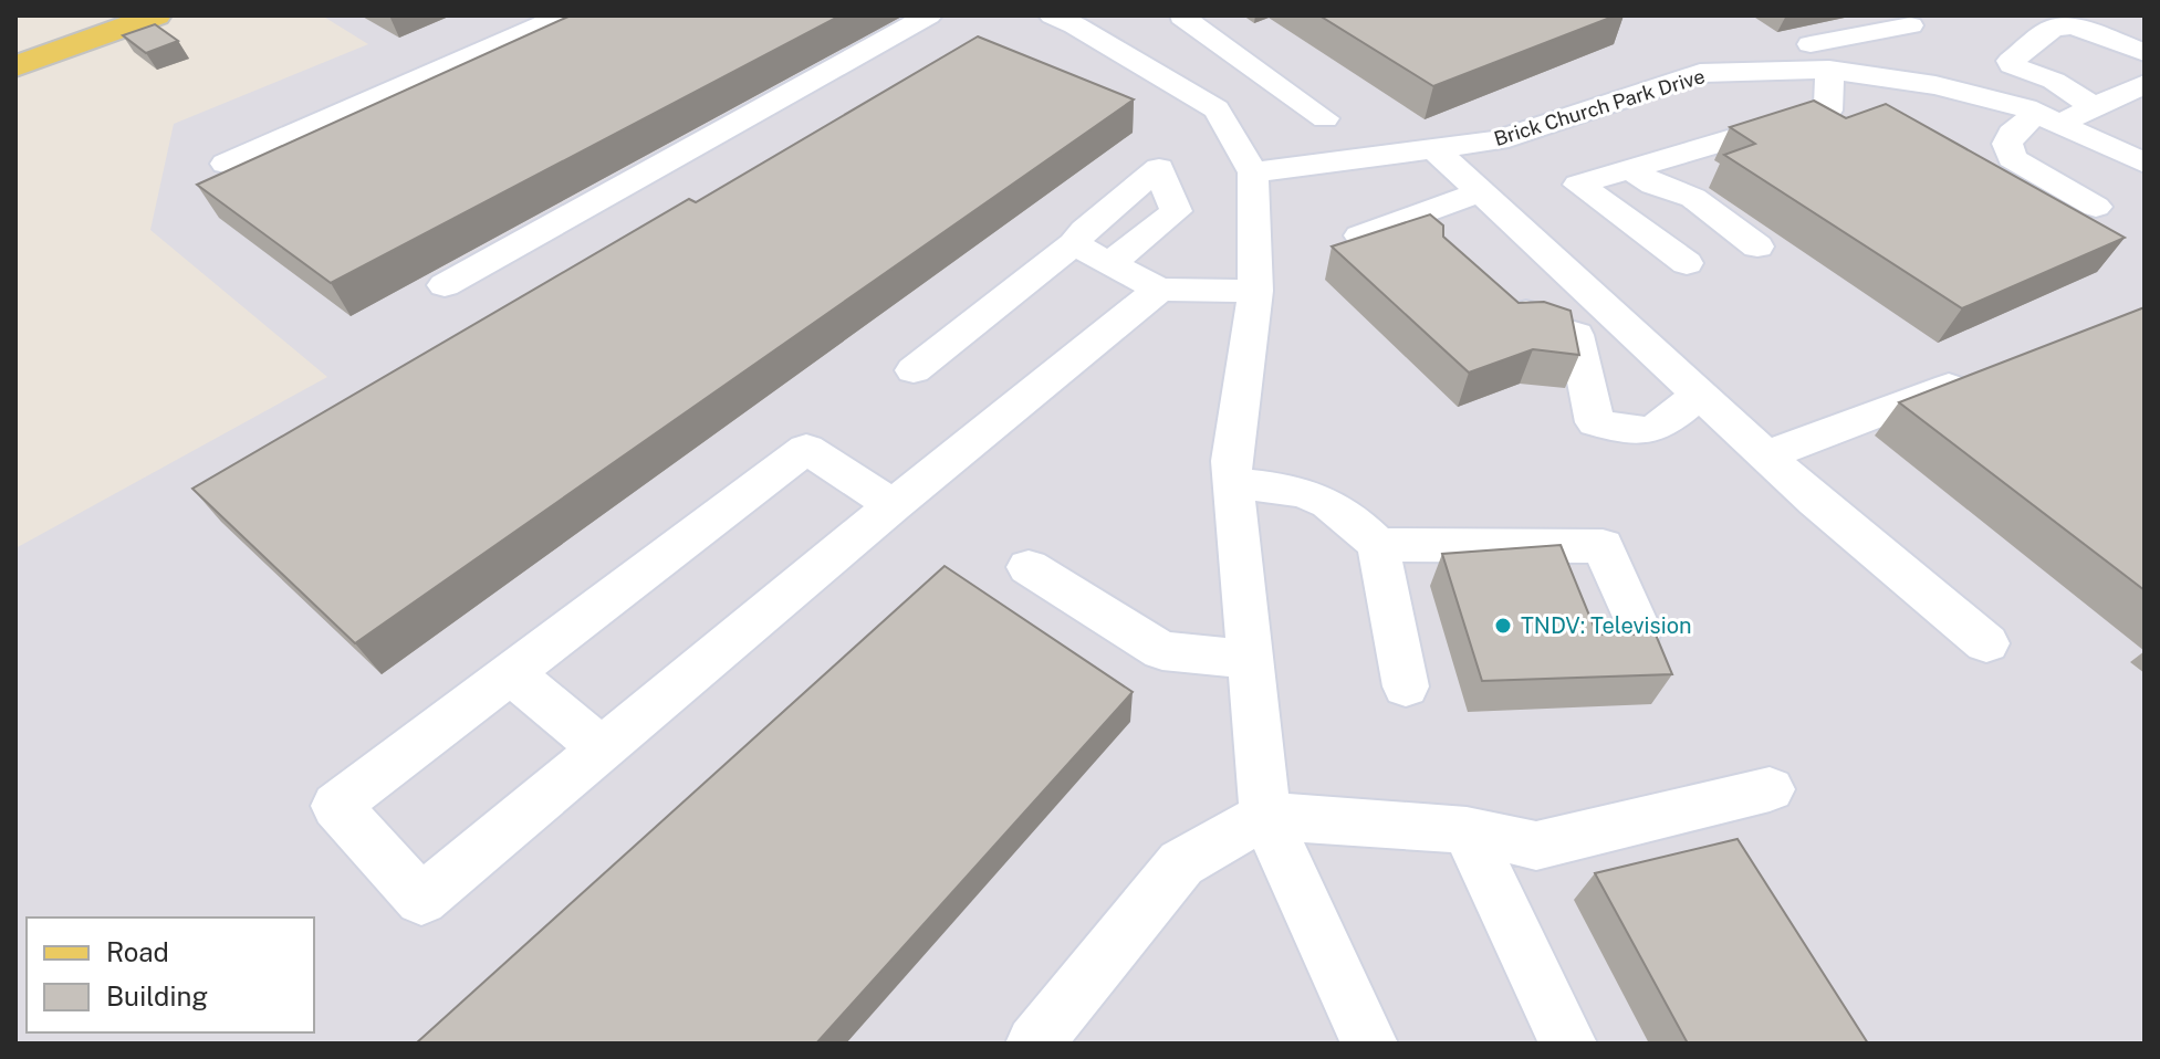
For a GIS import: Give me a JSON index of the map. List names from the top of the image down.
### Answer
{
  "streets": {
    "street": ["Brick Church Park Drive"]
  },
  "places": ["TNDV: Television"],
  "legend": ["Road", "Building"]
}
